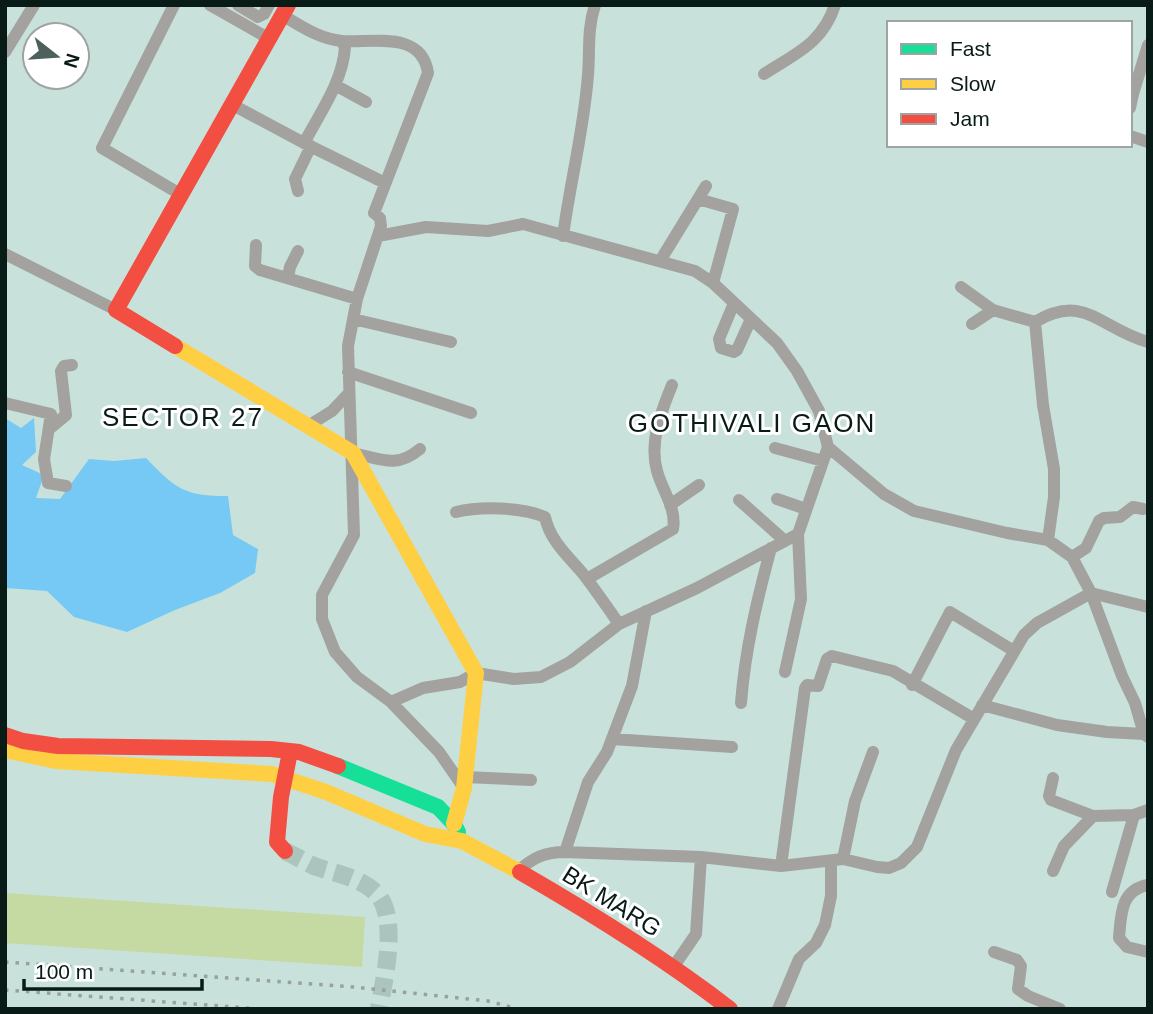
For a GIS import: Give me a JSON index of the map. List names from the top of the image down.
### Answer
{
  "streets": {
    "street": ["BK MARG"]
  },
  "districts": ["SECTOR 27", "GOTHIVALI GAON"],
  "legend": ["Fast", "Slow", "Jam"],
  "scale_bar": "100 m",
  "north": "right"
}
